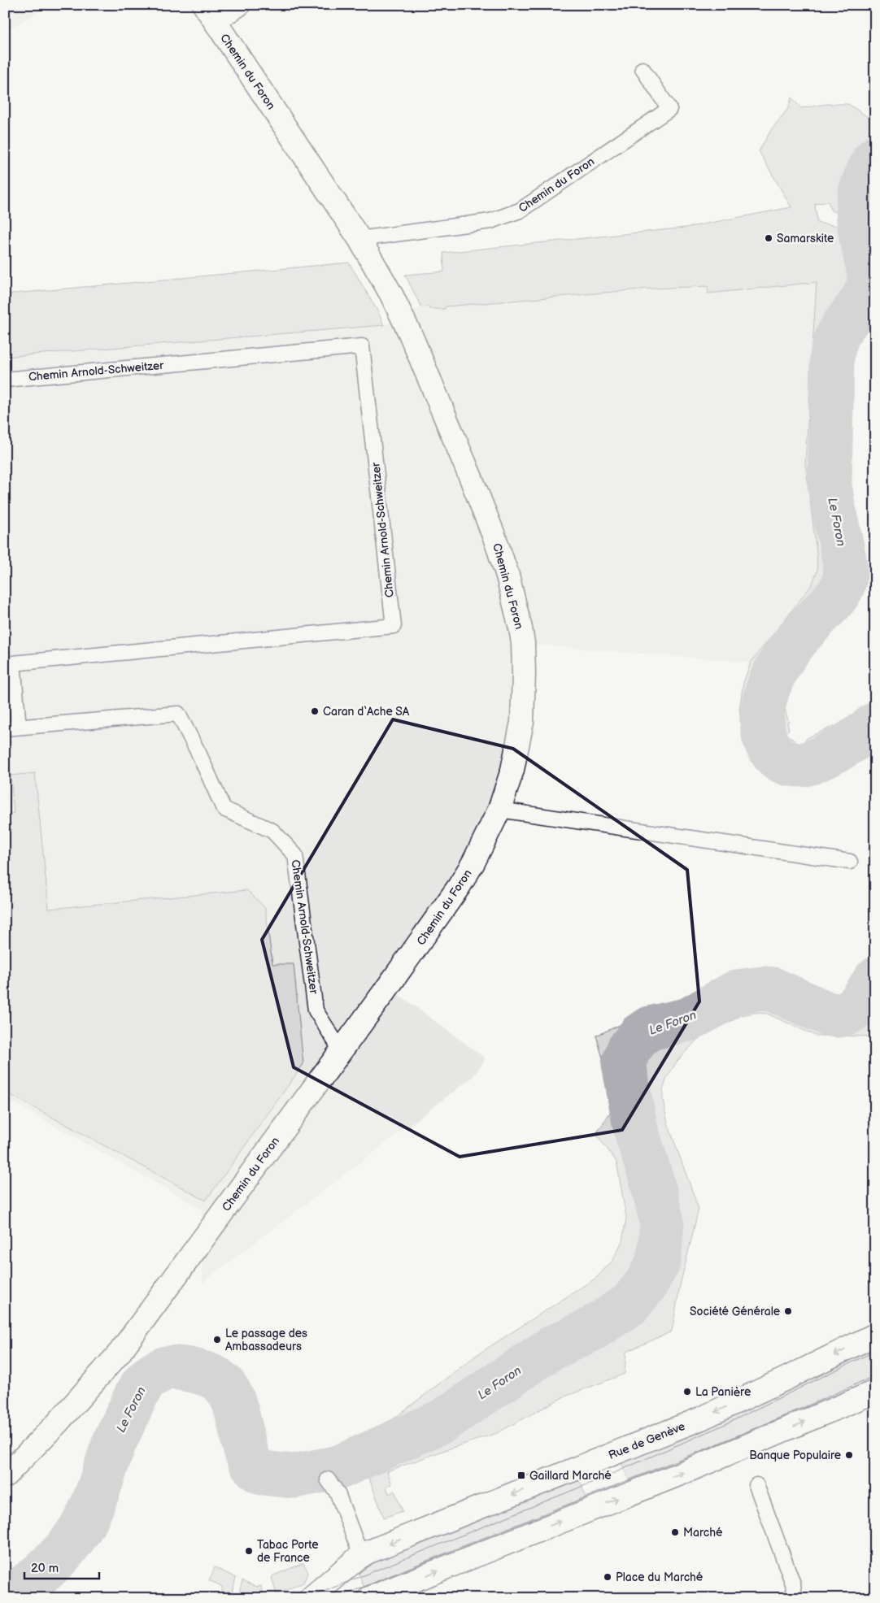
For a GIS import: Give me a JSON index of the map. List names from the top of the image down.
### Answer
{
  "streets": {
    "street": ["Chemin du Foron", "Rue de Genève"],
    "lane": ["Chemin Arnold-Schweitzer"]
  },
  "crossings": [
    ["Chemin du Foron", "Chemin Arnold-Schweitzer"]
  ],
  "water": ["Le Foron"],
  "places": {
    "other": [
      "Samarskite",
      "Caran d‘Ache SA",
      "Société Générale",
      "Le passage des Ambassadeurs",
      "La Panière",
      "Banque Populaire",
      "Marché",
      "Tabac Porte de France",
      "Place du Marché"
    ],
    "transit": ["Gaillard Marché"]
  },
  "scale_bar": "20 m"
}
